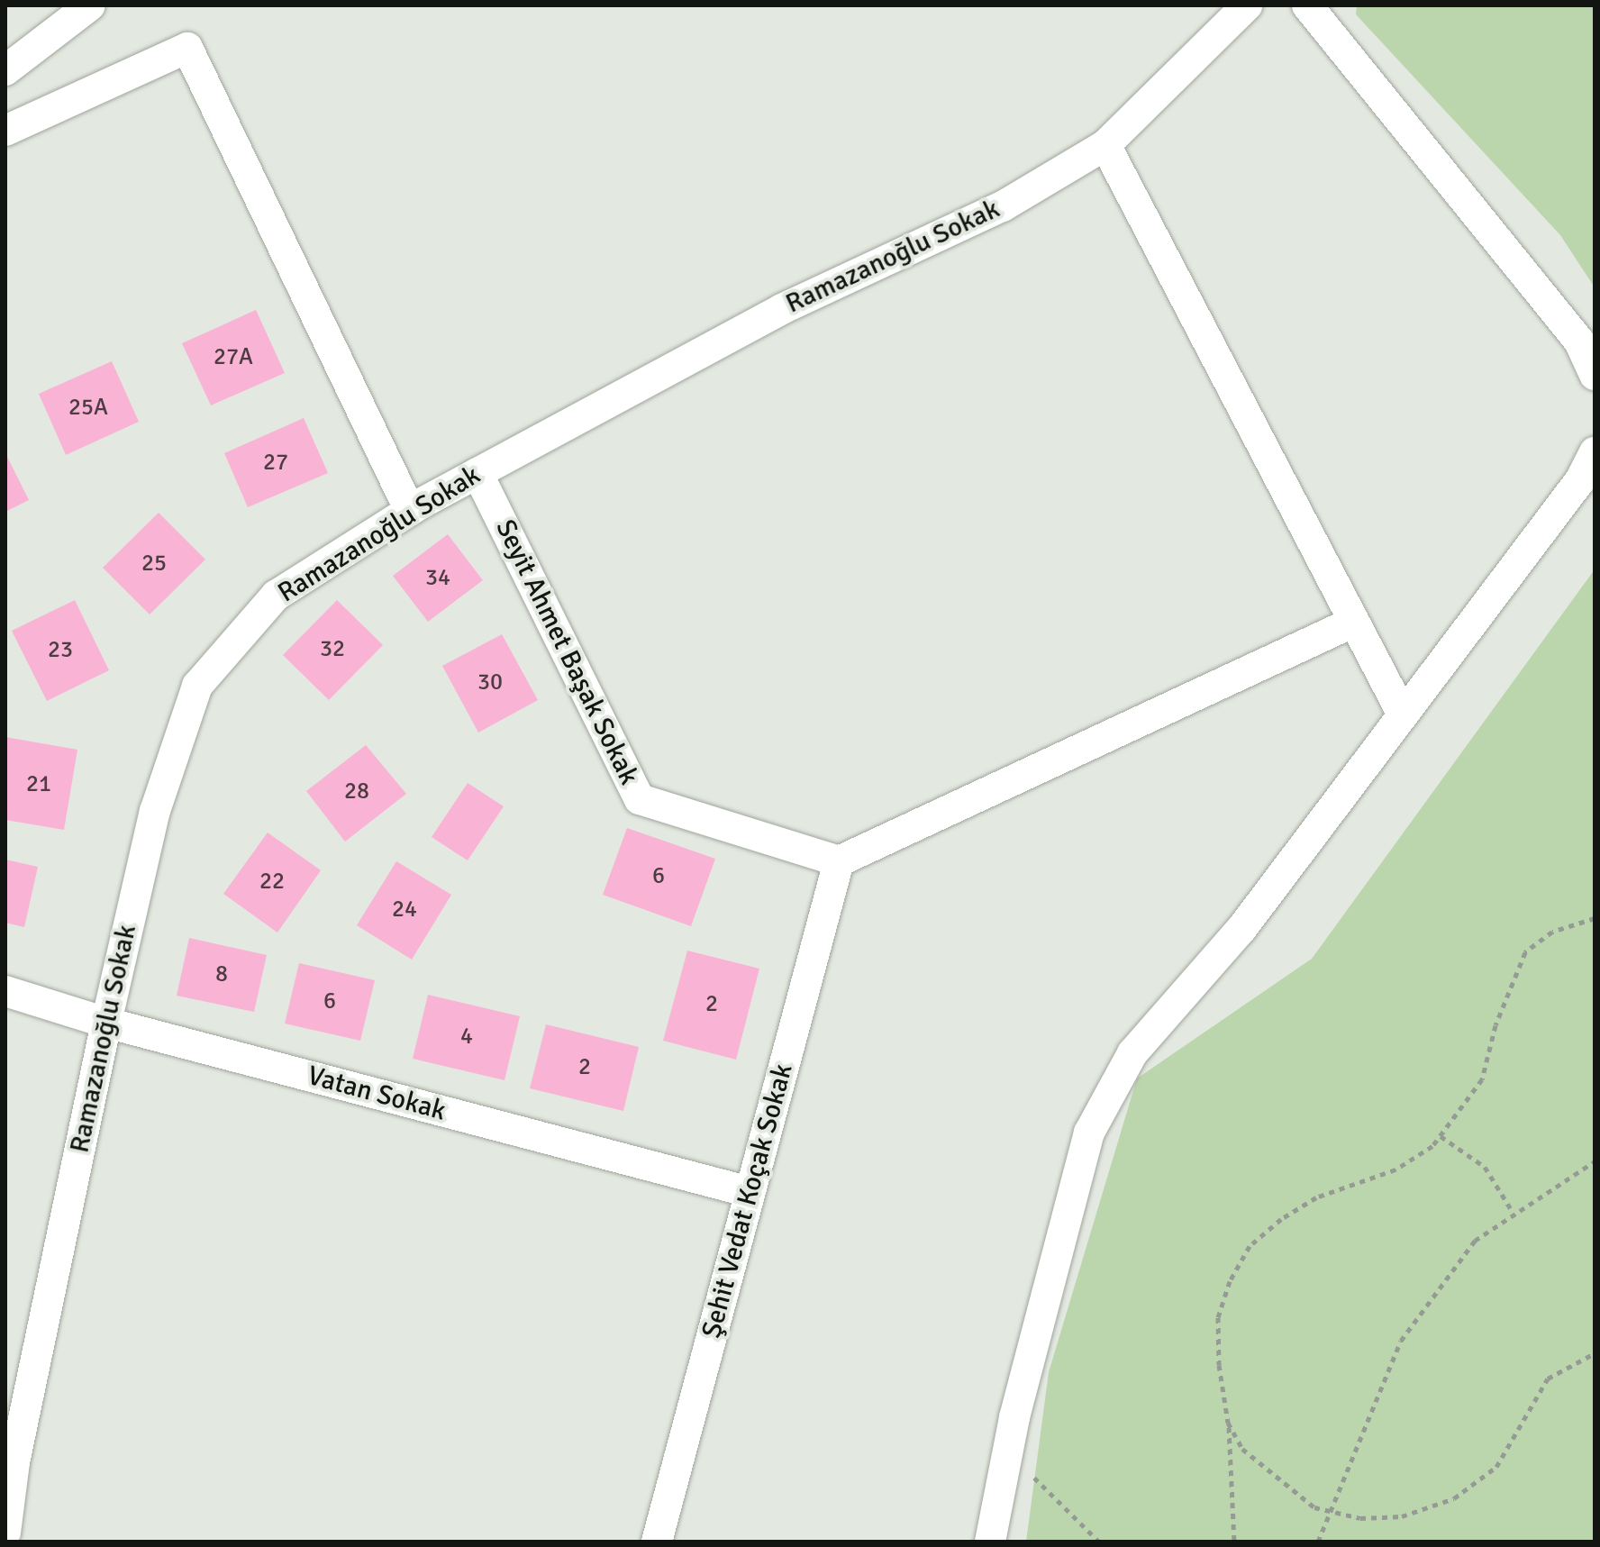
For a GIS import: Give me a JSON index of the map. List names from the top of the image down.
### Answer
{
  "streets": {
    "street": [
      "Ramazanoğlu Sokak",
      "Seyit Ahmet Başak Sokak",
      "Vatan Sokak",
      "Şehit Vedat Koçak Sokak"
    ]
  },
  "crossings": [
    ["Ramazanoğlu Sokak", "Seyit Ahmet Başak Sokak"],
    ["Ramazanoğlu Sokak", "Vatan Sokak"],
    ["Seyit Ahmet Başak Sokak", "Şehit Vedat Koçak Sokak"],
    ["Vatan Sokak", "Şehit Vedat Koçak Sokak"]
  ],
  "house_numbers": [
    "27A",
    "25A",
    "27",
    "25",
    "34",
    "32",
    "23",
    "30",
    "21",
    "28",
    "6",
    "22",
    "24",
    "8",
    "6",
    "2",
    "4",
    "2"
  ]
}
